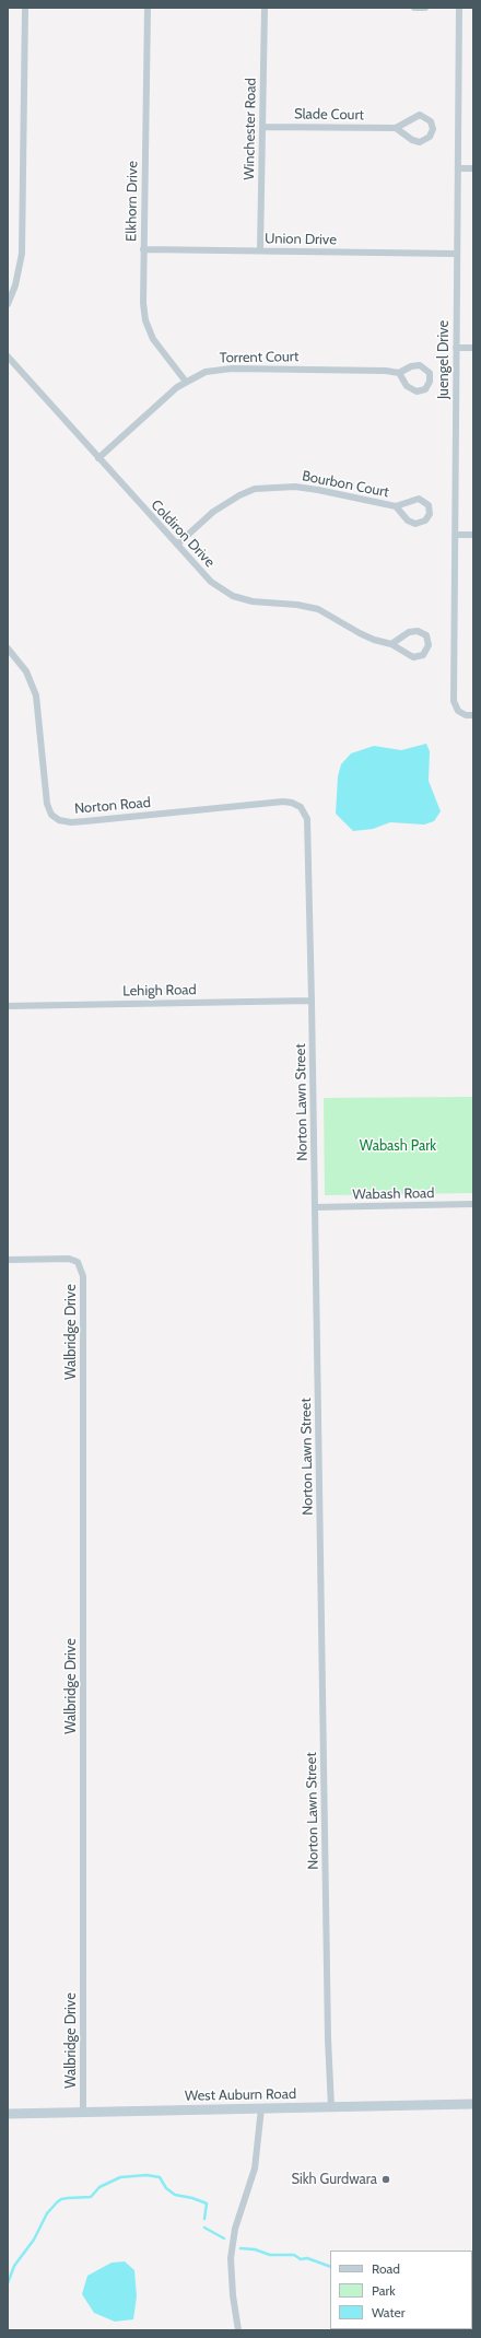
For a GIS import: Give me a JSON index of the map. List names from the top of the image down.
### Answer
{
  "streets": {
    "main road": ["West Auburn Road"],
    "street": [
      "Slade Court",
      "Winchester Road",
      "Elkhorn Drive",
      "Union Drive",
      "Torrent Court",
      "Juengel Drive",
      "Bourbon Court",
      "Coldiron Drive",
      "Norton Road",
      "Lehigh Road",
      "Norton Lawn Street",
      "Wabash Road",
      "Walbridge Drive"
    ]
  },
  "crossings": [
    ["Slade Court", "Winchester Road"],
    ["Winchester Road", "Union Drive"],
    ["Elkhorn Drive", "Union Drive"],
    ["Elkhorn Drive", "Torrent Court"],
    ["Union Drive", "Juengel Drive"],
    ["Torrent Court", "Coldiron Drive"],
    ["Bourbon Court", "Coldiron Drive"],
    ["Norton Road", "Norton Lawn Street"],
    ["Lehigh Road", "Norton Lawn Street"],
    ["Norton Lawn Street", "Wabash Road"],
    ["Norton Lawn Street", "West Auburn Road"],
    ["Walbridge Drive", "West Auburn Road"]
  ],
  "parks": ["Wabash Park"],
  "places": ["Sikh Gurdwara"],
  "legend": ["Road", "Park", "Water"]
}
